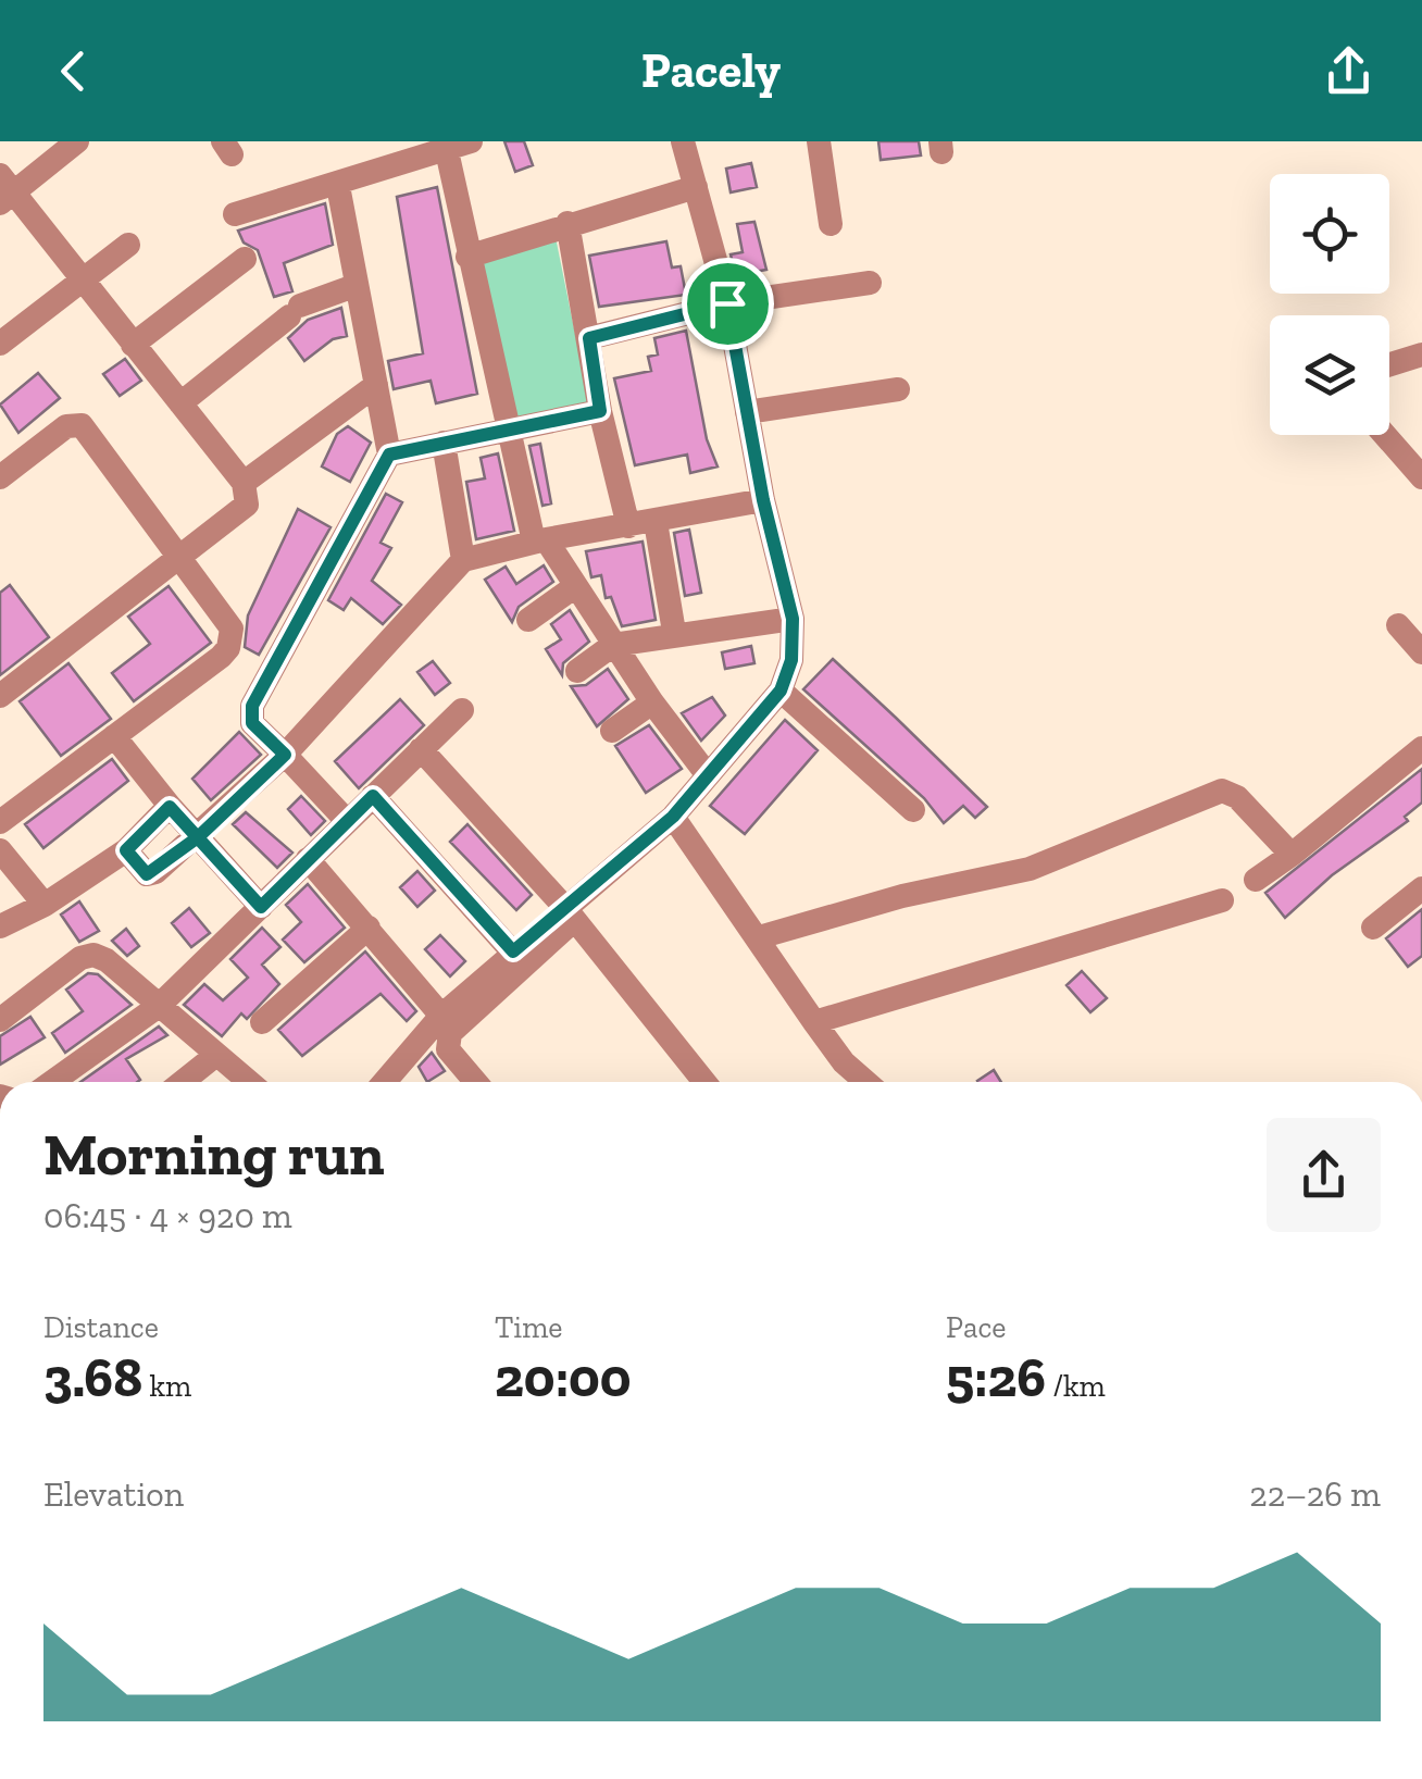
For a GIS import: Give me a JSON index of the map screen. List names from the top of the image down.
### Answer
{
  "page": {
    "header": "Pacely",
    "heading": ["Morning run", "06:45 · 4 × 920 m"],
    "stats": [
      ["Distance", "3.68 km"],
      ["Time", "20:00"],
      ["Pace", "5:26 /km"]
    ],
    "chart": ["Elevation", "22–26 m"]
  }
}
